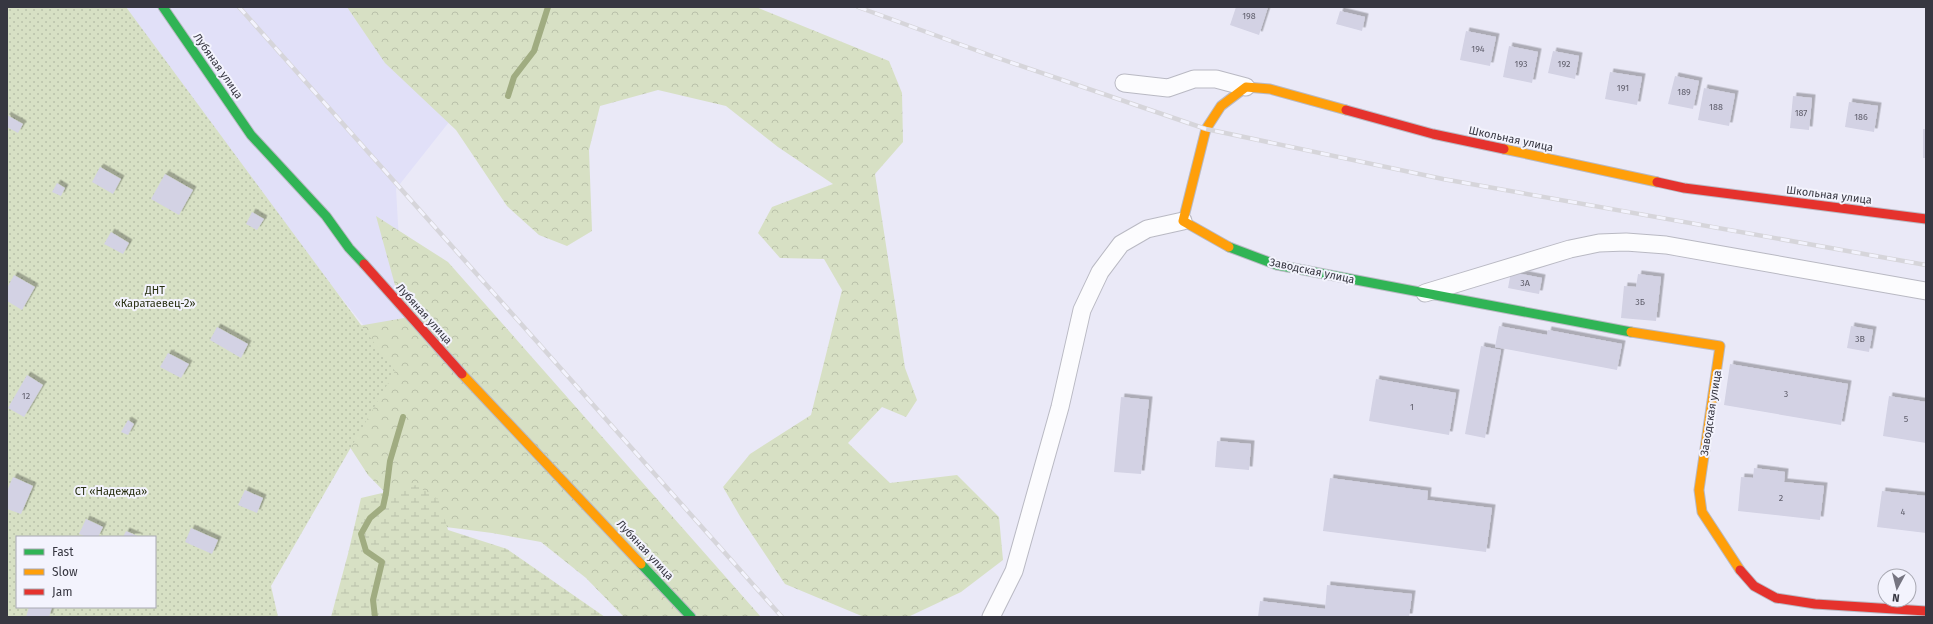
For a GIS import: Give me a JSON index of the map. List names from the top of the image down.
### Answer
{
  "streets": {
    "street": ["Лубяная улица", "Школьная улица", "Заводская улица"]
  },
  "parks": ["ДНТ «Каратаевец-2»", "СТ «Надежда»"],
  "house_numbers": [
    "198",
    "194",
    "193",
    "192",
    "191",
    "189",
    "188",
    "187",
    "186",
    "3А",
    "3Б",
    "3В",
    "3",
    "12",
    "1",
    "5",
    "2",
    "4"
  ],
  "legend": ["Fast", "Slow", "Jam"],
  "north": "bottom"
}
